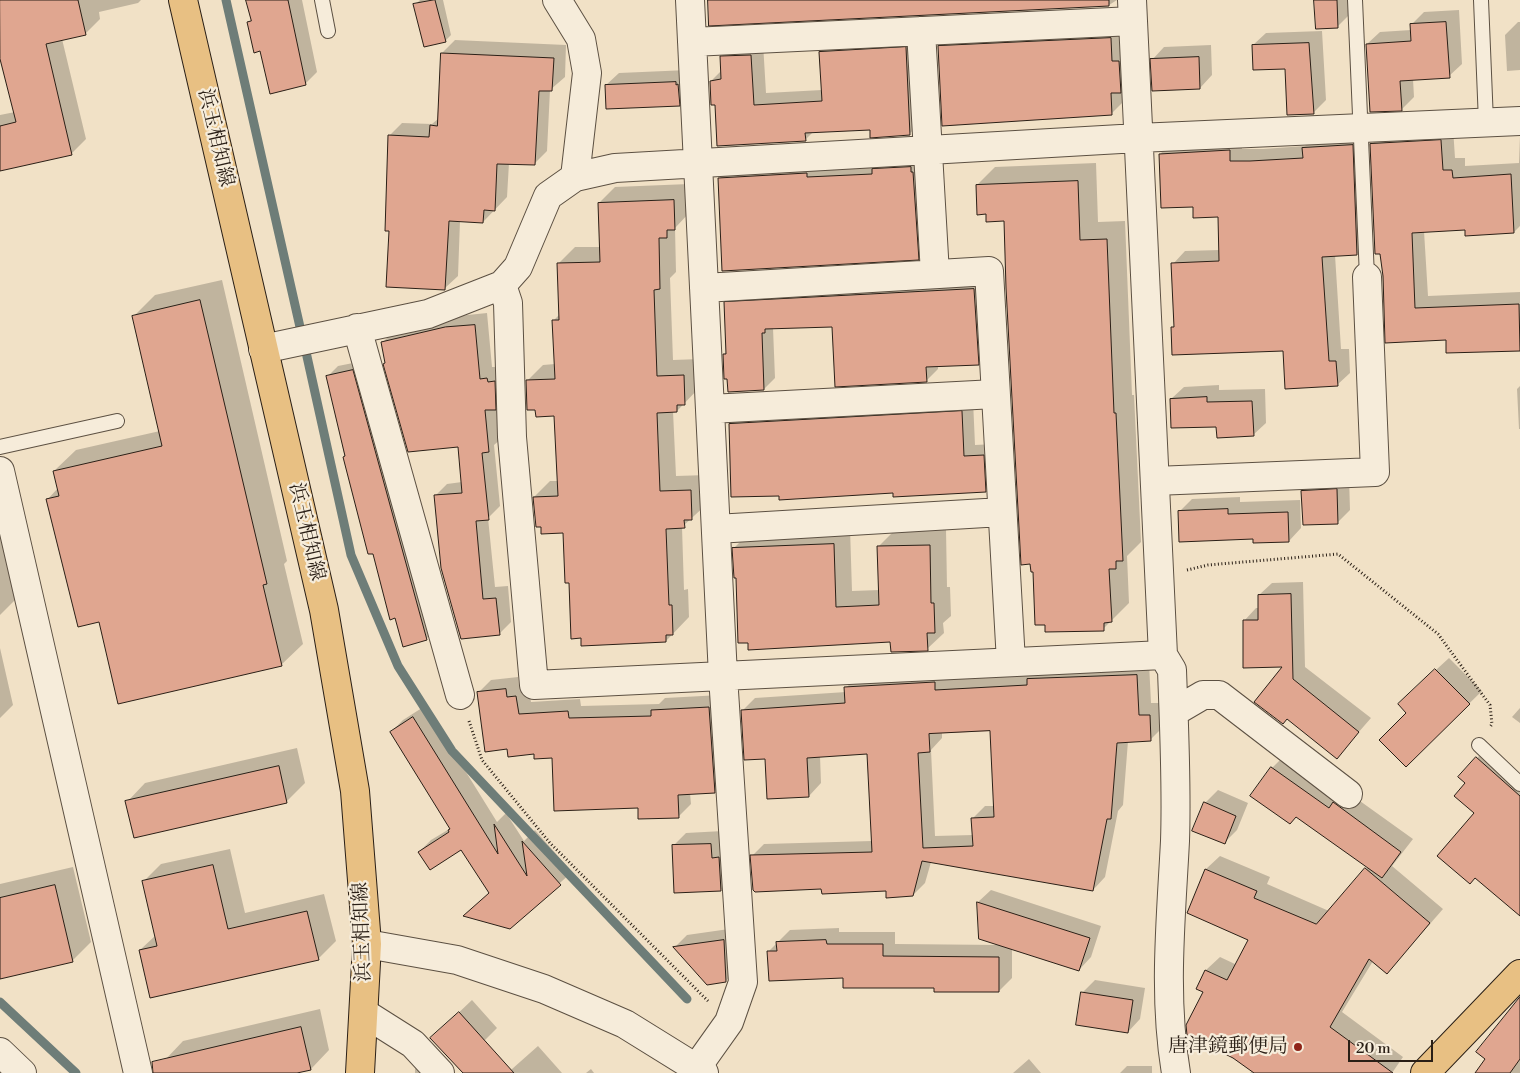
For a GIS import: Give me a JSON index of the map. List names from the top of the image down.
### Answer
{
  "streets": {
    "main road": ["浜玉相知線"]
  },
  "places": ["唐津鏡郵便局"],
  "scale_bar": "20 m"
}
